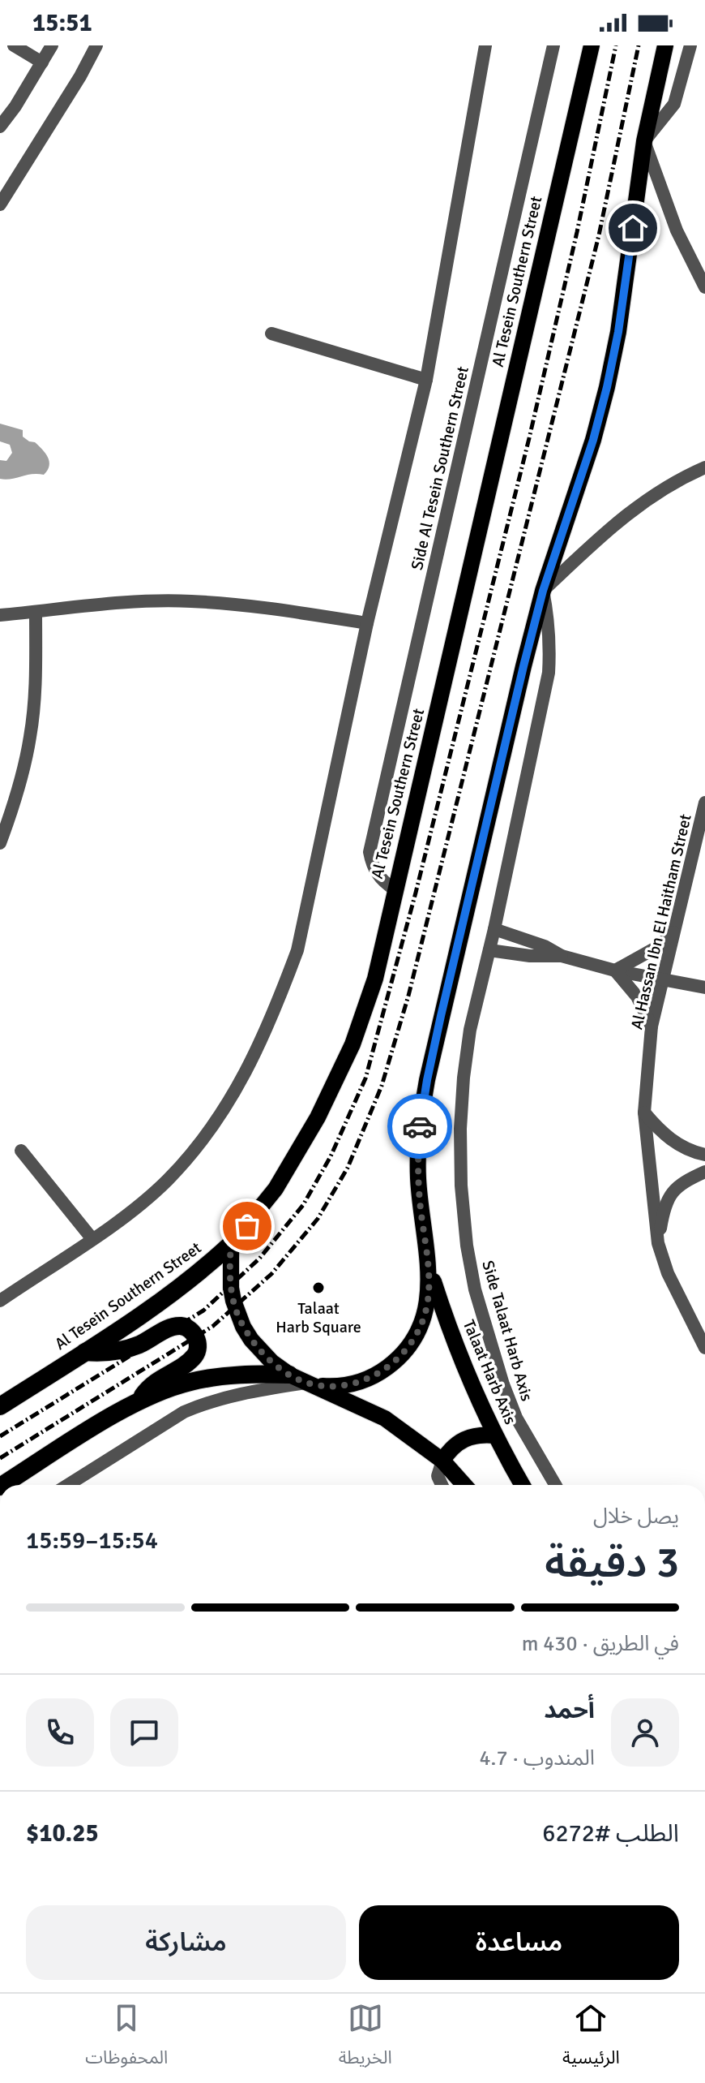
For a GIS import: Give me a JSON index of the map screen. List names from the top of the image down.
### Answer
{
  "streets": {
    "highway": ["Al Tesein Southern Street"],
    "main road": ["Talaat Harb Axis"],
    "street": ["Side Al Tesein Southern Street", "Al Hassan Ibn El Haitham Street", "Side Talaat Harb Axis"]
  },
  "crossings": [
    ["Al Tesein Southern Street", "Side Al Tesein Southern Street"]
  ],
  "places": ["Talaat Harb Square"],
  "page": {
    "status": "15:51",
    "heading": ["3 دقيقة", "يصل خلال", "15:54–15:59"],
    "panel": [
      "أحمد",
      "المندوب · 4.7",
      "الطلب #6272",
      "$10.25"
    ],
    "bar": "في الطريق · 430 m",
    "buttons": ["مساعدة", "مشاركة"],
    "tabs": ["الرئيسية", "الخريطة", "المحفوظات"]
  }
}
